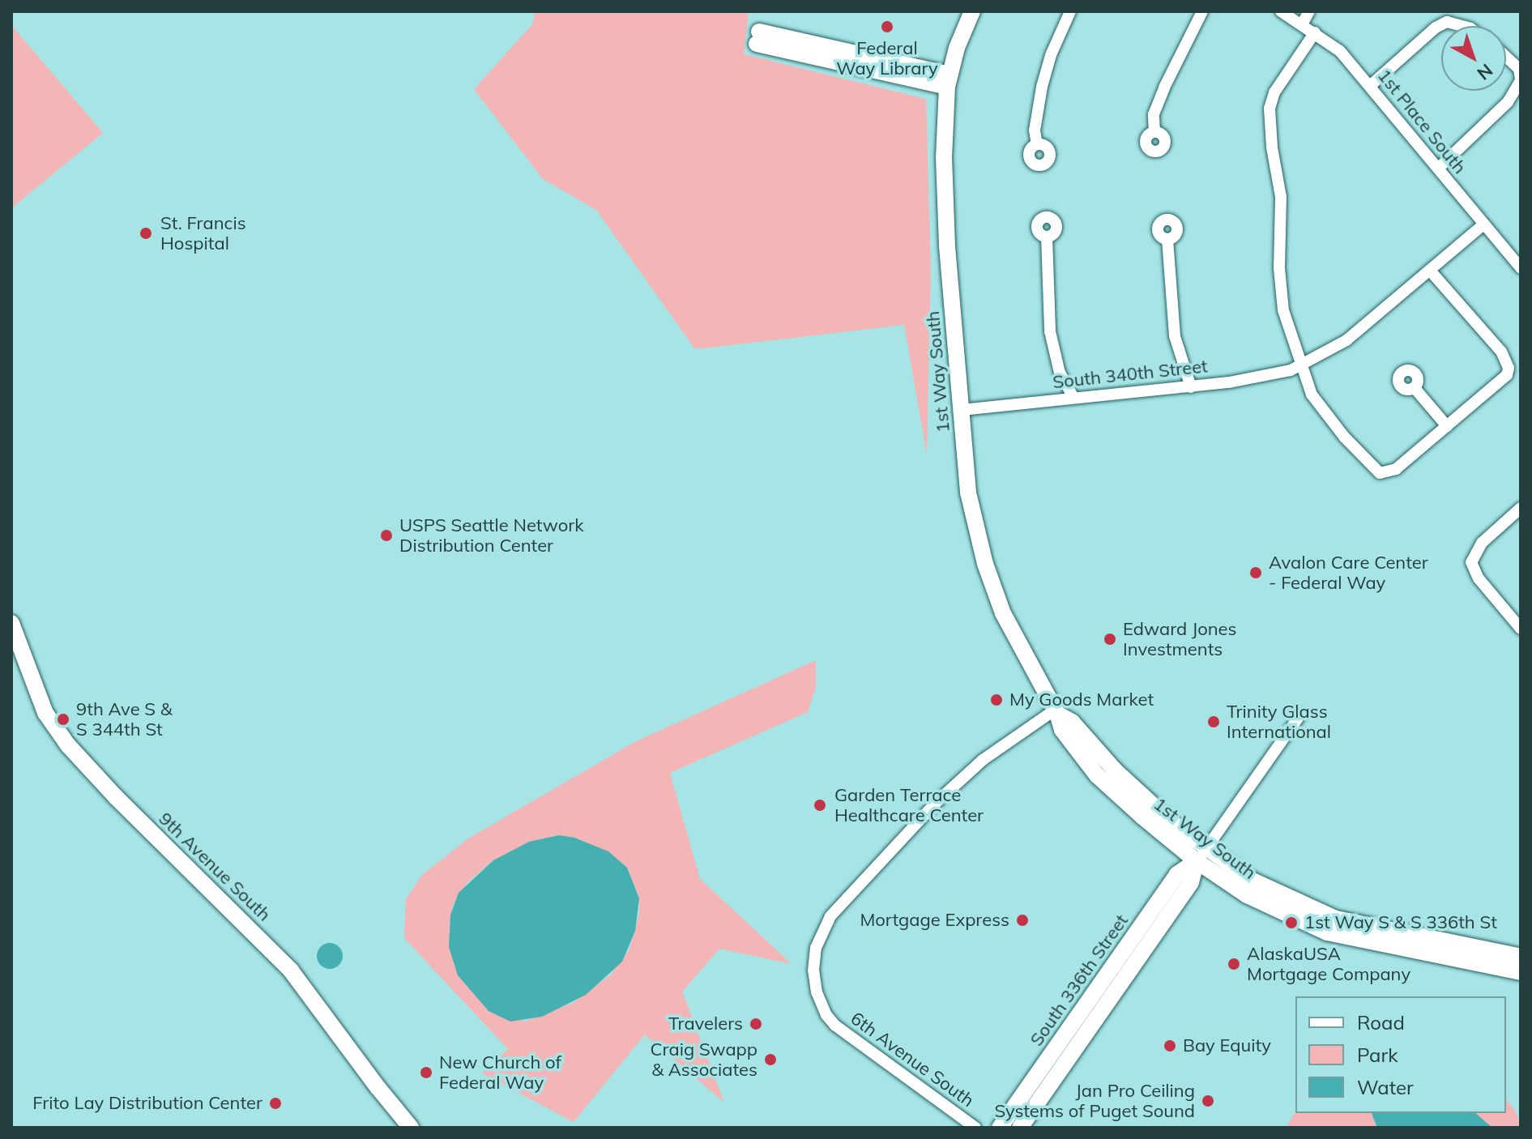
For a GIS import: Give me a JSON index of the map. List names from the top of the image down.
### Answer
{
  "streets": {
    "main road": ["1st Way South", "9th Avenue South", "South 336th Street"],
    "street": ["1st Place South", "South 340th Street", "6th Avenue South"]
  },
  "crossings": [
    ["1st Place South", "South 340th Street"],
    ["1st Way South", "South 340th Street"],
    ["1st Way South", "South 336th Street"],
    ["1st Way South", "6th Avenue South"]
  ],
  "places": [
    "Federal Way Library",
    "St. Francis Hospital",
    "USPS Seattle Network Distribution Center",
    "Avalon Care Center - Federal Way",
    "Edward Jones Investments",
    "My Goods Market",
    "9th Ave S & S 344th St",
    "Trinity Glass International",
    "Garden Terrace Healthcare Center",
    "Mortgage Express",
    "1st Way S & S 336th St",
    "AlaskaUSA Mortgage Company",
    "Travelers",
    "Bay Equity",
    "Craig Swapp & Associates",
    "New Church of Federal Way",
    "Jan Pro Ceiling Systems of Puget Sound",
    "Frito Lay Distribution Center"
  ],
  "legend": ["Road", "Park", "Water"],
  "north": "bottom right"
}
